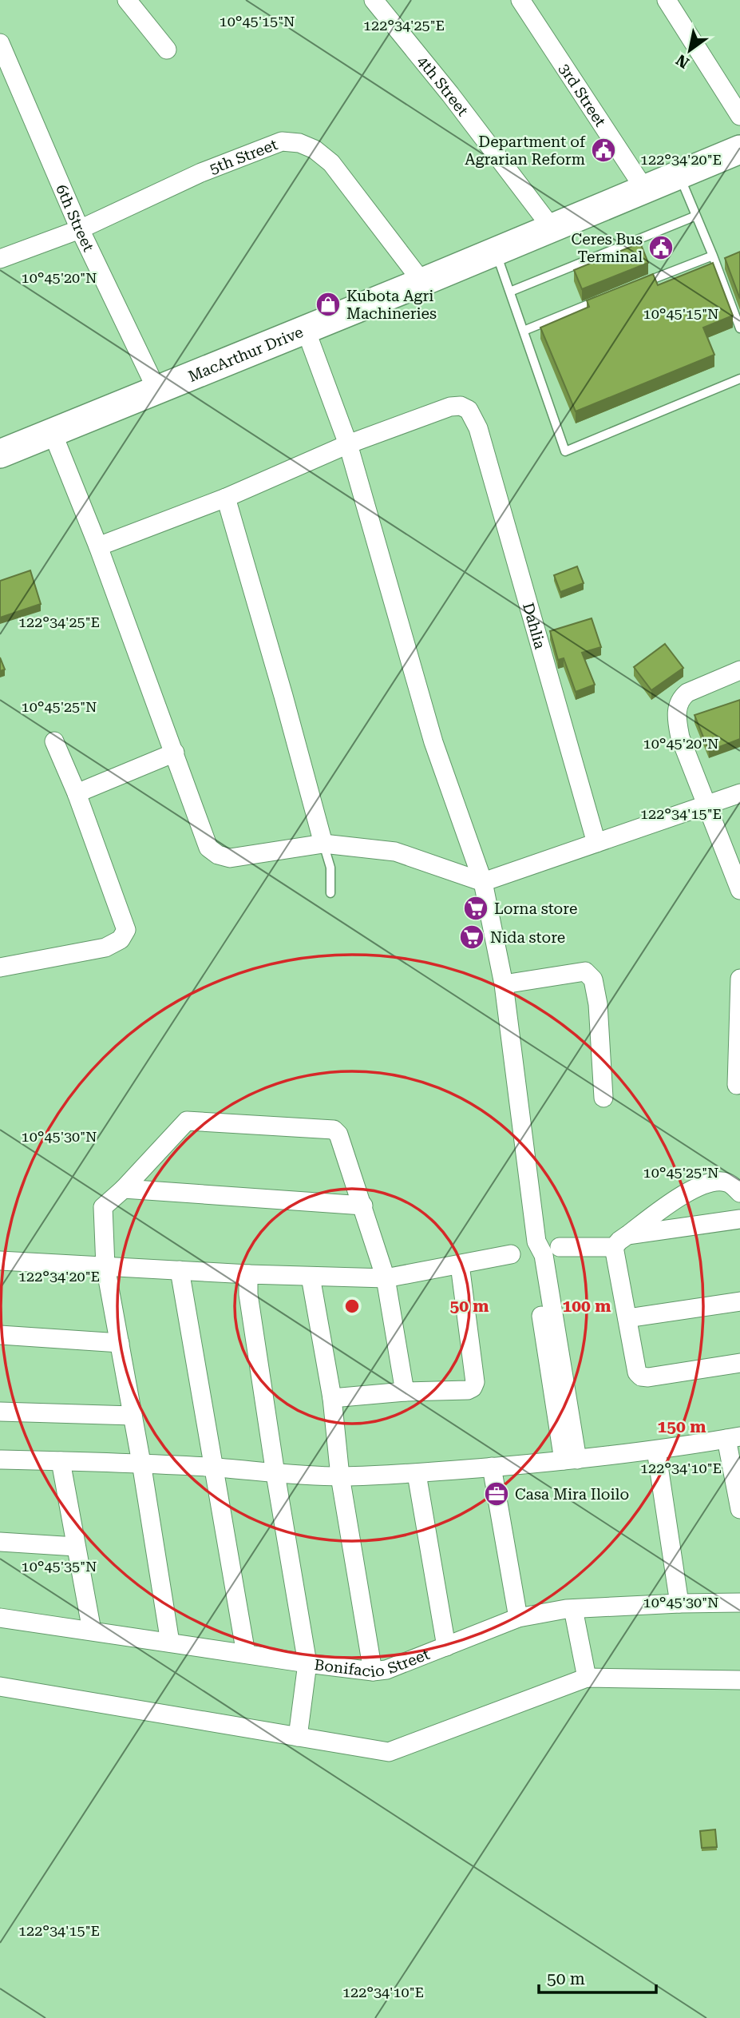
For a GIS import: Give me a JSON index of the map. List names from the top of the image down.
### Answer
{
  "streets": {
    "main road": ["MacArthur Drive"],
    "street": [
      "4th Street",
      "3rd Street",
      "5th Street",
      "6th Street",
      "Dahlia",
      "Bonifacio Street"
    ]
  },
  "crossings": [
    ["4th Street", "MacArthur Drive"],
    ["3rd Street", "MacArthur Drive"],
    ["5th Street", "6th Street"],
    ["5th Street", "MacArthur Drive"],
    ["6th Street", "MacArthur Drive"]
  ],
  "places": {
    "public building": ["Department of Agrarian Reform", "Ceres Bus Terminal"],
    "shop": ["Kubota Agri Machineries"],
    "supermarket": ["Lorna store", "Nida store"],
    "office": ["Casa Mira Iloilo"]
  },
  "scale_bar": "50 m",
  "north": "bottom left",
  "coordinates": [
    "10°45'15\"N",
    "122°34'25\"E",
    "122°34'20\"E",
    "10°45'20\"N",
    "10°45'25\"N",
    "122°34'15\"E",
    "10°45'30\"N",
    "122°34'10\"E",
    "10°45'35\"N"
  ],
  "rings": ["50 m", "100 m", "150 m"]
}
